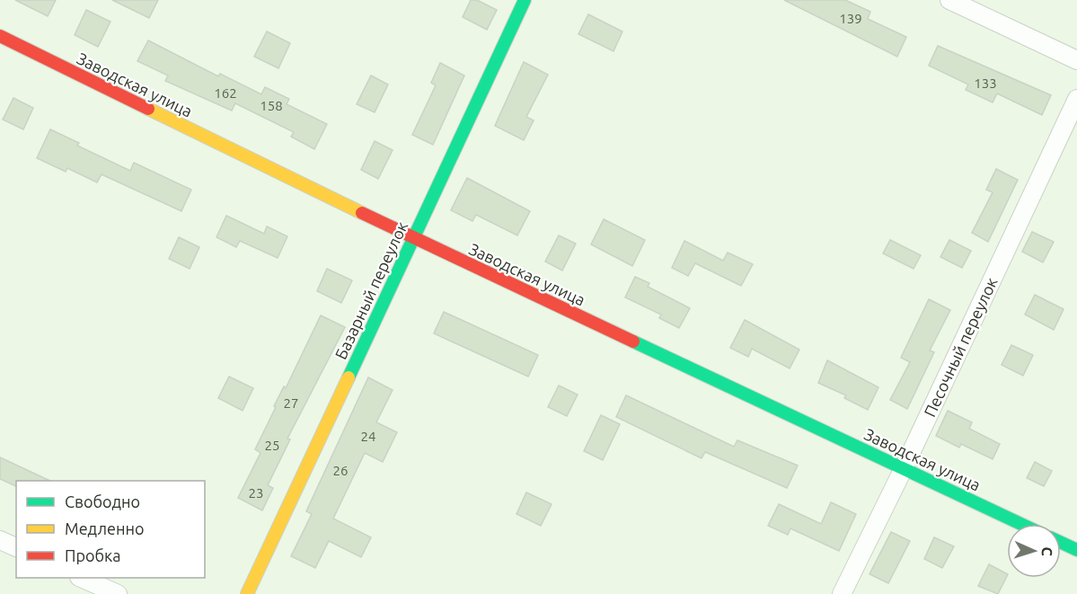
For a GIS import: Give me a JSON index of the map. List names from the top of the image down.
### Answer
{
  "streets": {
    "main road": ["Заводская улица", "Базарный переулок"],
    "street": ["Песочный переулок"]
  },
  "crossings": [
    ["Заводская улица", "Базарный переулок"],
    ["Заводская улица", "Песочный переулок"]
  ],
  "house_numbers": [
    "139",
    "133",
    "162",
    "158",
    "27",
    "24",
    "25",
    "26",
    "23"
  ],
  "legend": ["Свободно", "Медленно", "Пробка"],
  "north": "right"
}
